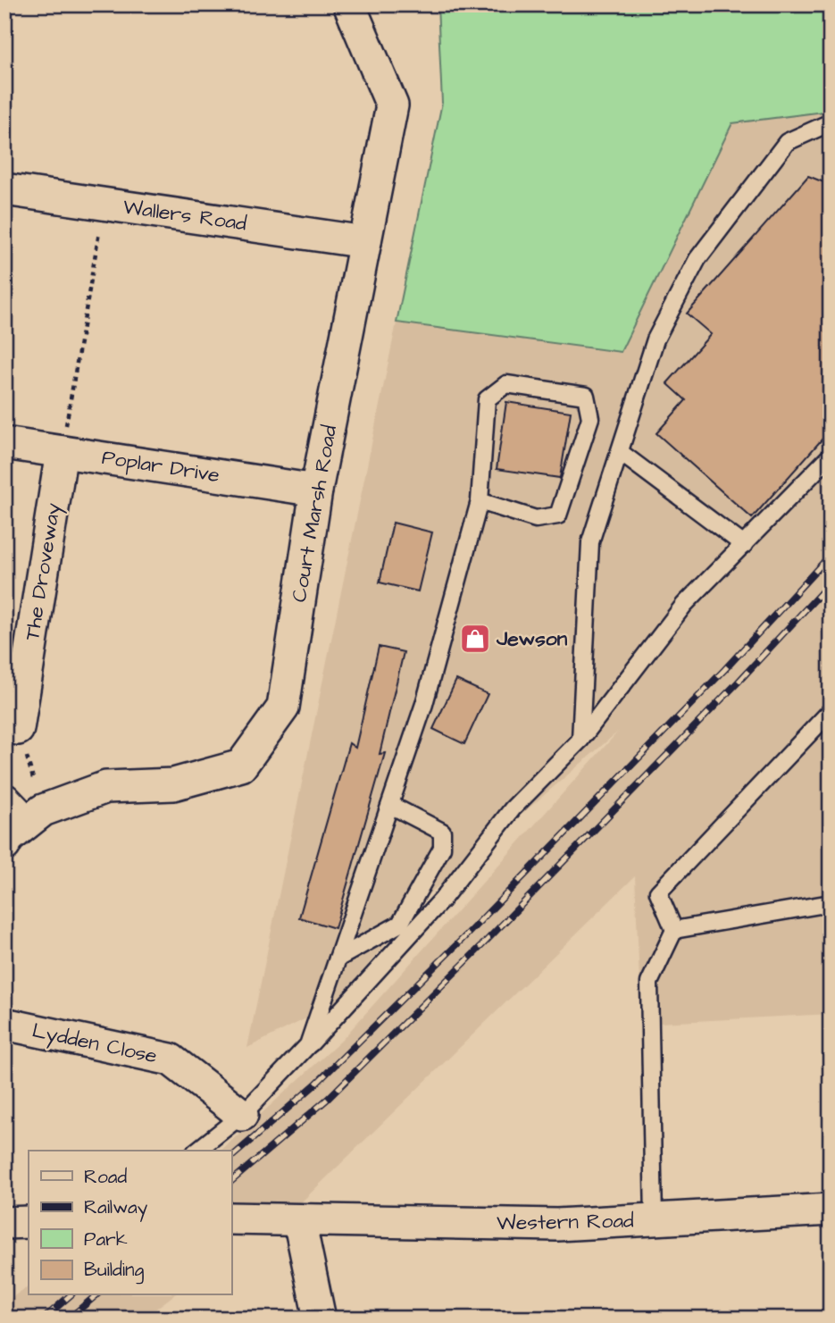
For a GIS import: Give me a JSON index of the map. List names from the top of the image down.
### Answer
{
  "streets": {
    "street": [
      "Wallers Road",
      "Poplar Drive",
      "Court Marsh Road",
      "The Droveway",
      "Lydden Close",
      "Western Road"
    ]
  },
  "crossings": [
    ["Wallers Road", "Court Marsh Road"],
    ["Poplar Drive", "Court Marsh Road"],
    ["Poplar Drive", "The Droveway"]
  ],
  "places": {
    "shop": ["Jewson"]
  },
  "legend": [
    "Road",
    "Railway",
    "Park",
    "Building"
  ]
}
